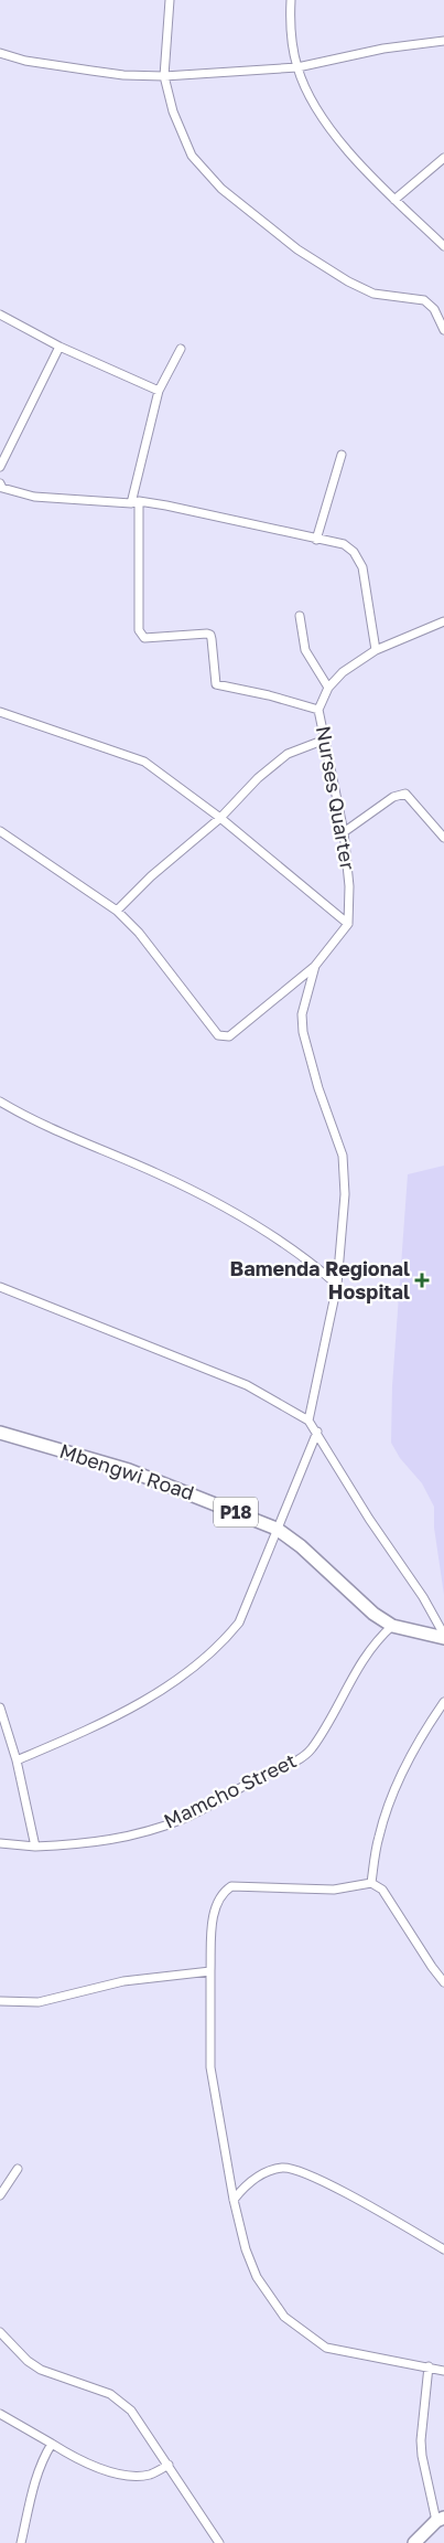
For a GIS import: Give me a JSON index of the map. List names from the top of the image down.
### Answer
{
  "streets": {
    "main road": ["Mbengwi Road", "P18"],
    "street": ["Nurses Quarter", "Mamcho Street"]
  },
  "crossings": [
    ["Mbengwi Road", "Mamcho Street"]
  ],
  "places": {
    "health": ["Bamenda Regional Hospital"]
  }
}
